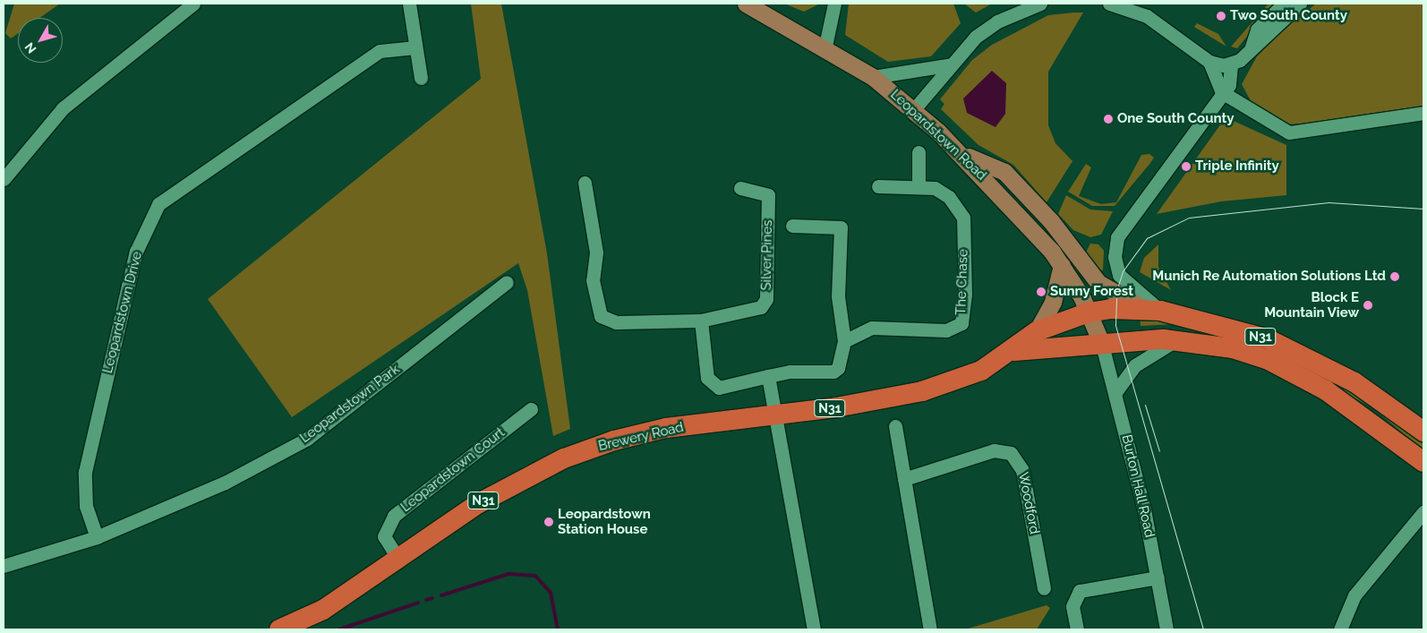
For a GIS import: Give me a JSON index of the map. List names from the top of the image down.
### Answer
{
  "streets": {
    "highway": ["N31", "Brewery Road"],
    "main road": ["Leopardstown Road"],
    "street": [
      "Silver Pines",
      "The Chase",
      "Leopardstown Drive",
      "Leopardstown Park",
      "Leopardstown Court",
      "Burton Hall Road",
      "Woodford"
    ]
  },
  "crossings": [
    ["Leopardstown Road", "N31"],
    ["Leopardstown Road", "Brewery Road"],
    ["Leopardstown Road", "Burton Hall Road"],
    ["Leopardstown Drive", "Leopardstown Park"],
    ["N31", "Brewery Road"],
    ["N31", "Burton Hall Road"],
    ["Brewery Road", "Leopardstown Court"],
    ["Brewery Road", "Burton Hall Road"]
  ],
  "places": [
    "Two South County",
    "One South County",
    "Triple Infinity",
    "Munich Re Automation Solutions Ltd",
    "Sunny Forest",
    "Block E Mountain View",
    "Leopardstown Station House"
  ],
  "north": "bottom left"
}
